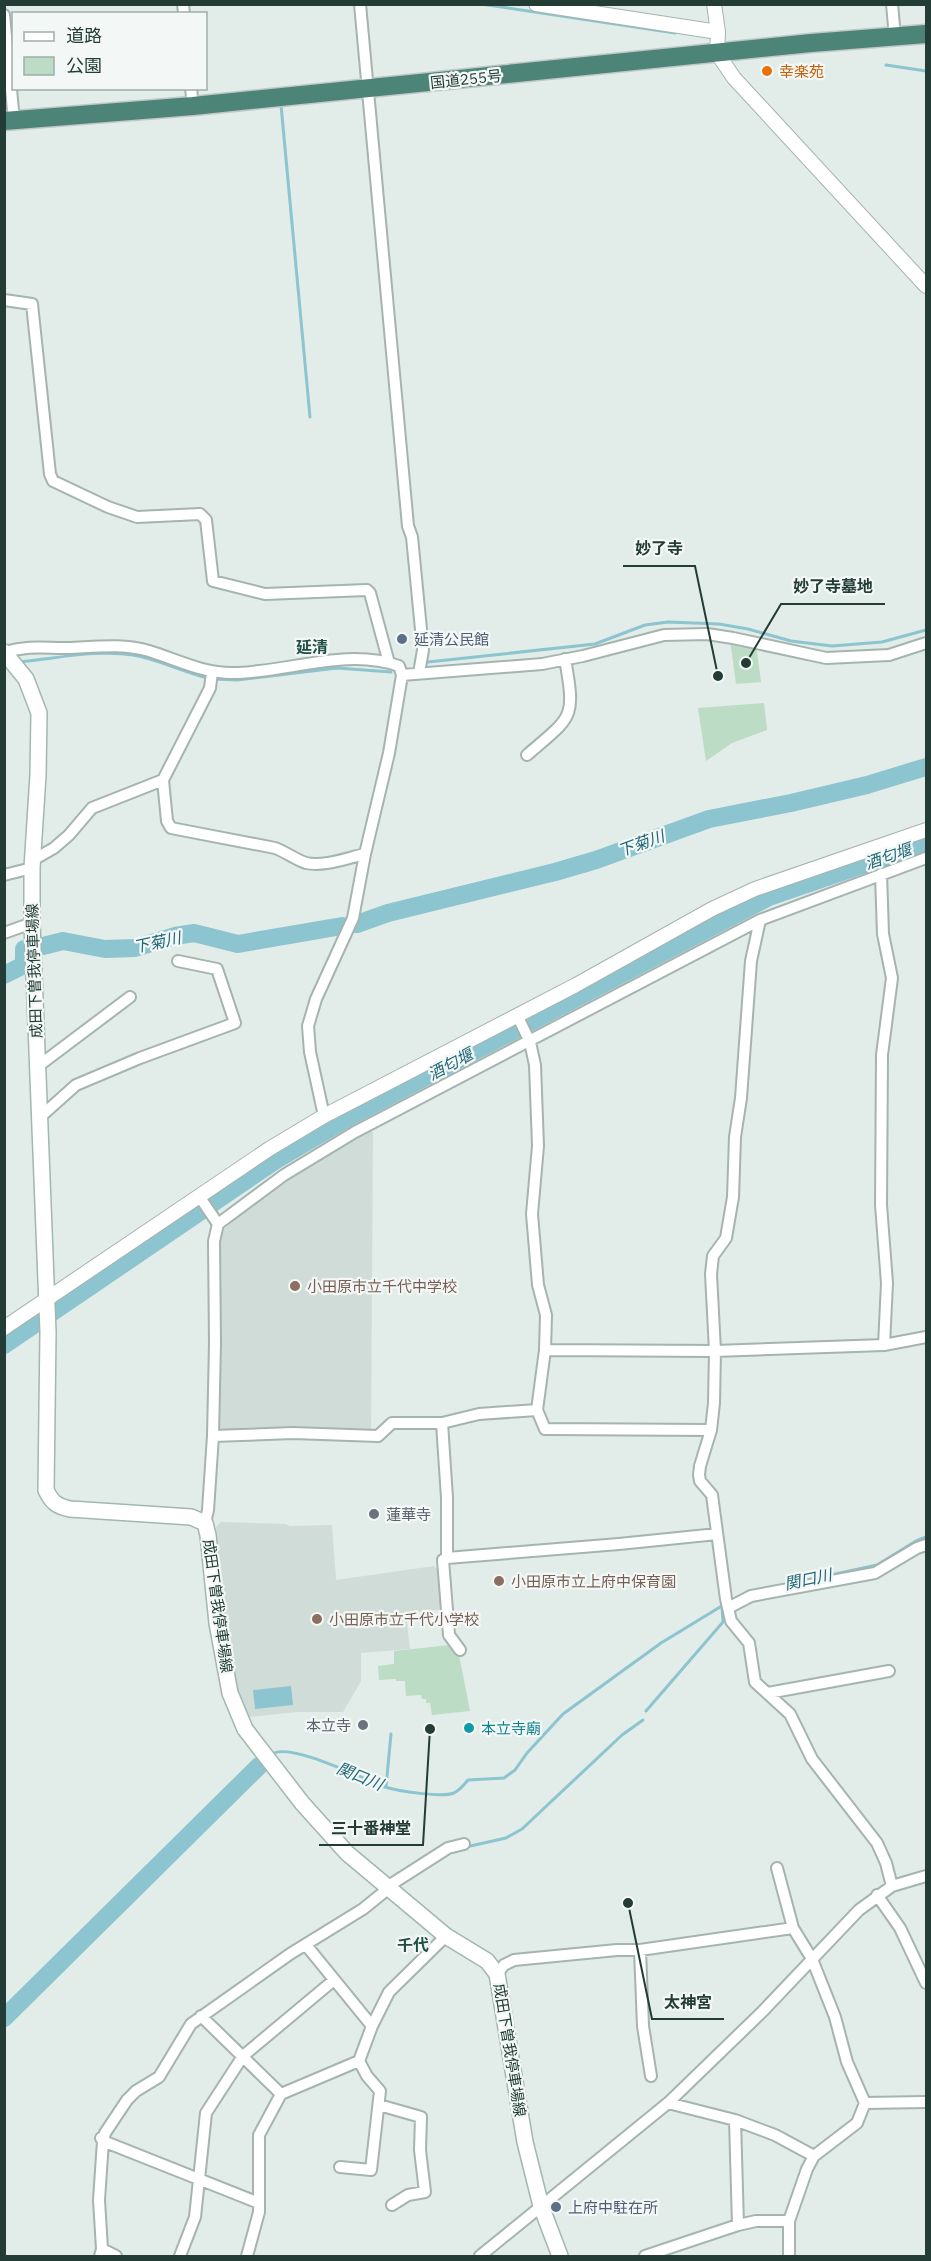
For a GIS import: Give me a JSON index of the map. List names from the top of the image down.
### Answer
{
  "streets": {
    "highway": ["国道255号"],
    "main road": ["成田下曽我停車場線"]
  },
  "districts": ["延清", "千代"],
  "water": ["下菊川", "酒匂堰", "関口川"],
  "places": [
    "幸楽苑",
    "延清公民館",
    "妙了寺墓地",
    "妙了寺",
    "小田原市立千代中学校",
    "蓮華寺",
    "小田原市立上府中保育園",
    "小田原市立千代小学校",
    "本立寺",
    "本立寺廟",
    "三十番神堂",
    "太神宮",
    "上府中駐在所"
  ],
  "legend": ["道路", "公園"]
}
